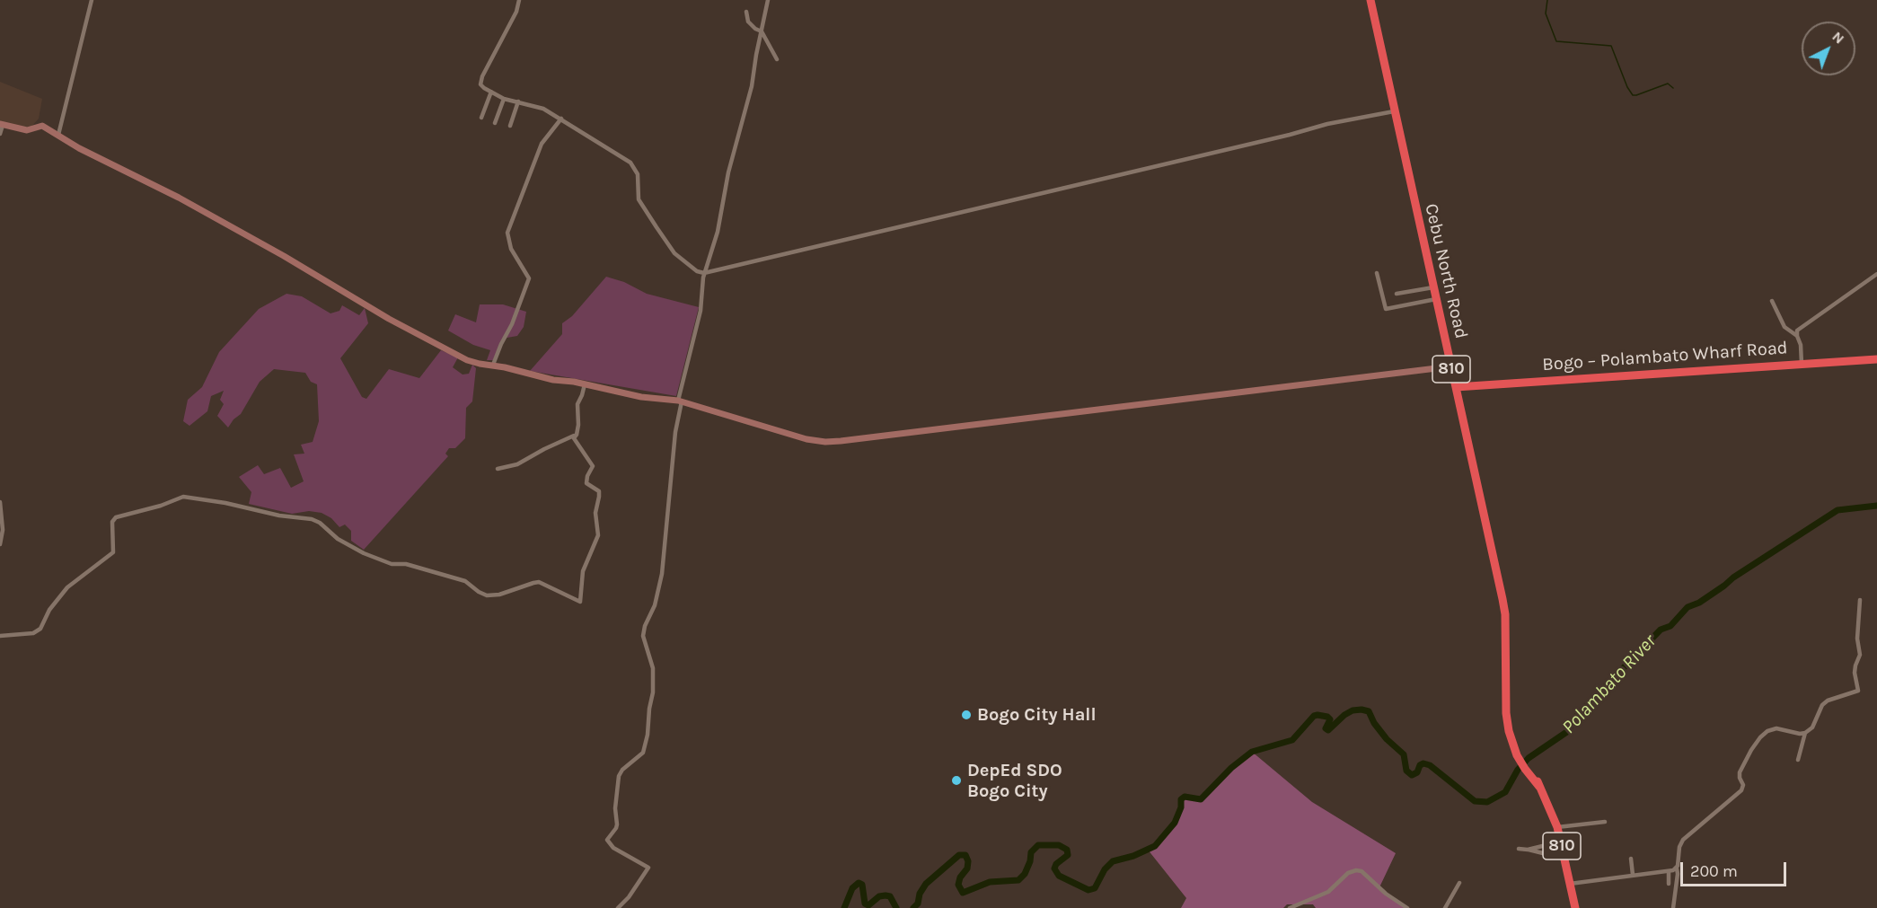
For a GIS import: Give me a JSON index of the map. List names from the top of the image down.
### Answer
{
  "streets": {
    "highway": ["Cebu North Road", "Bogo – Polambato Wharf Road", "810"]
  },
  "crossings": [
    ["Cebu North Road", "Bogo – Polambato Wharf Road"]
  ],
  "water": ["Polambato River"],
  "places": ["Bogo City Hall", "DepEd SDO Bogo City"],
  "scale_bar": "200 m",
  "north": "top right"
}
